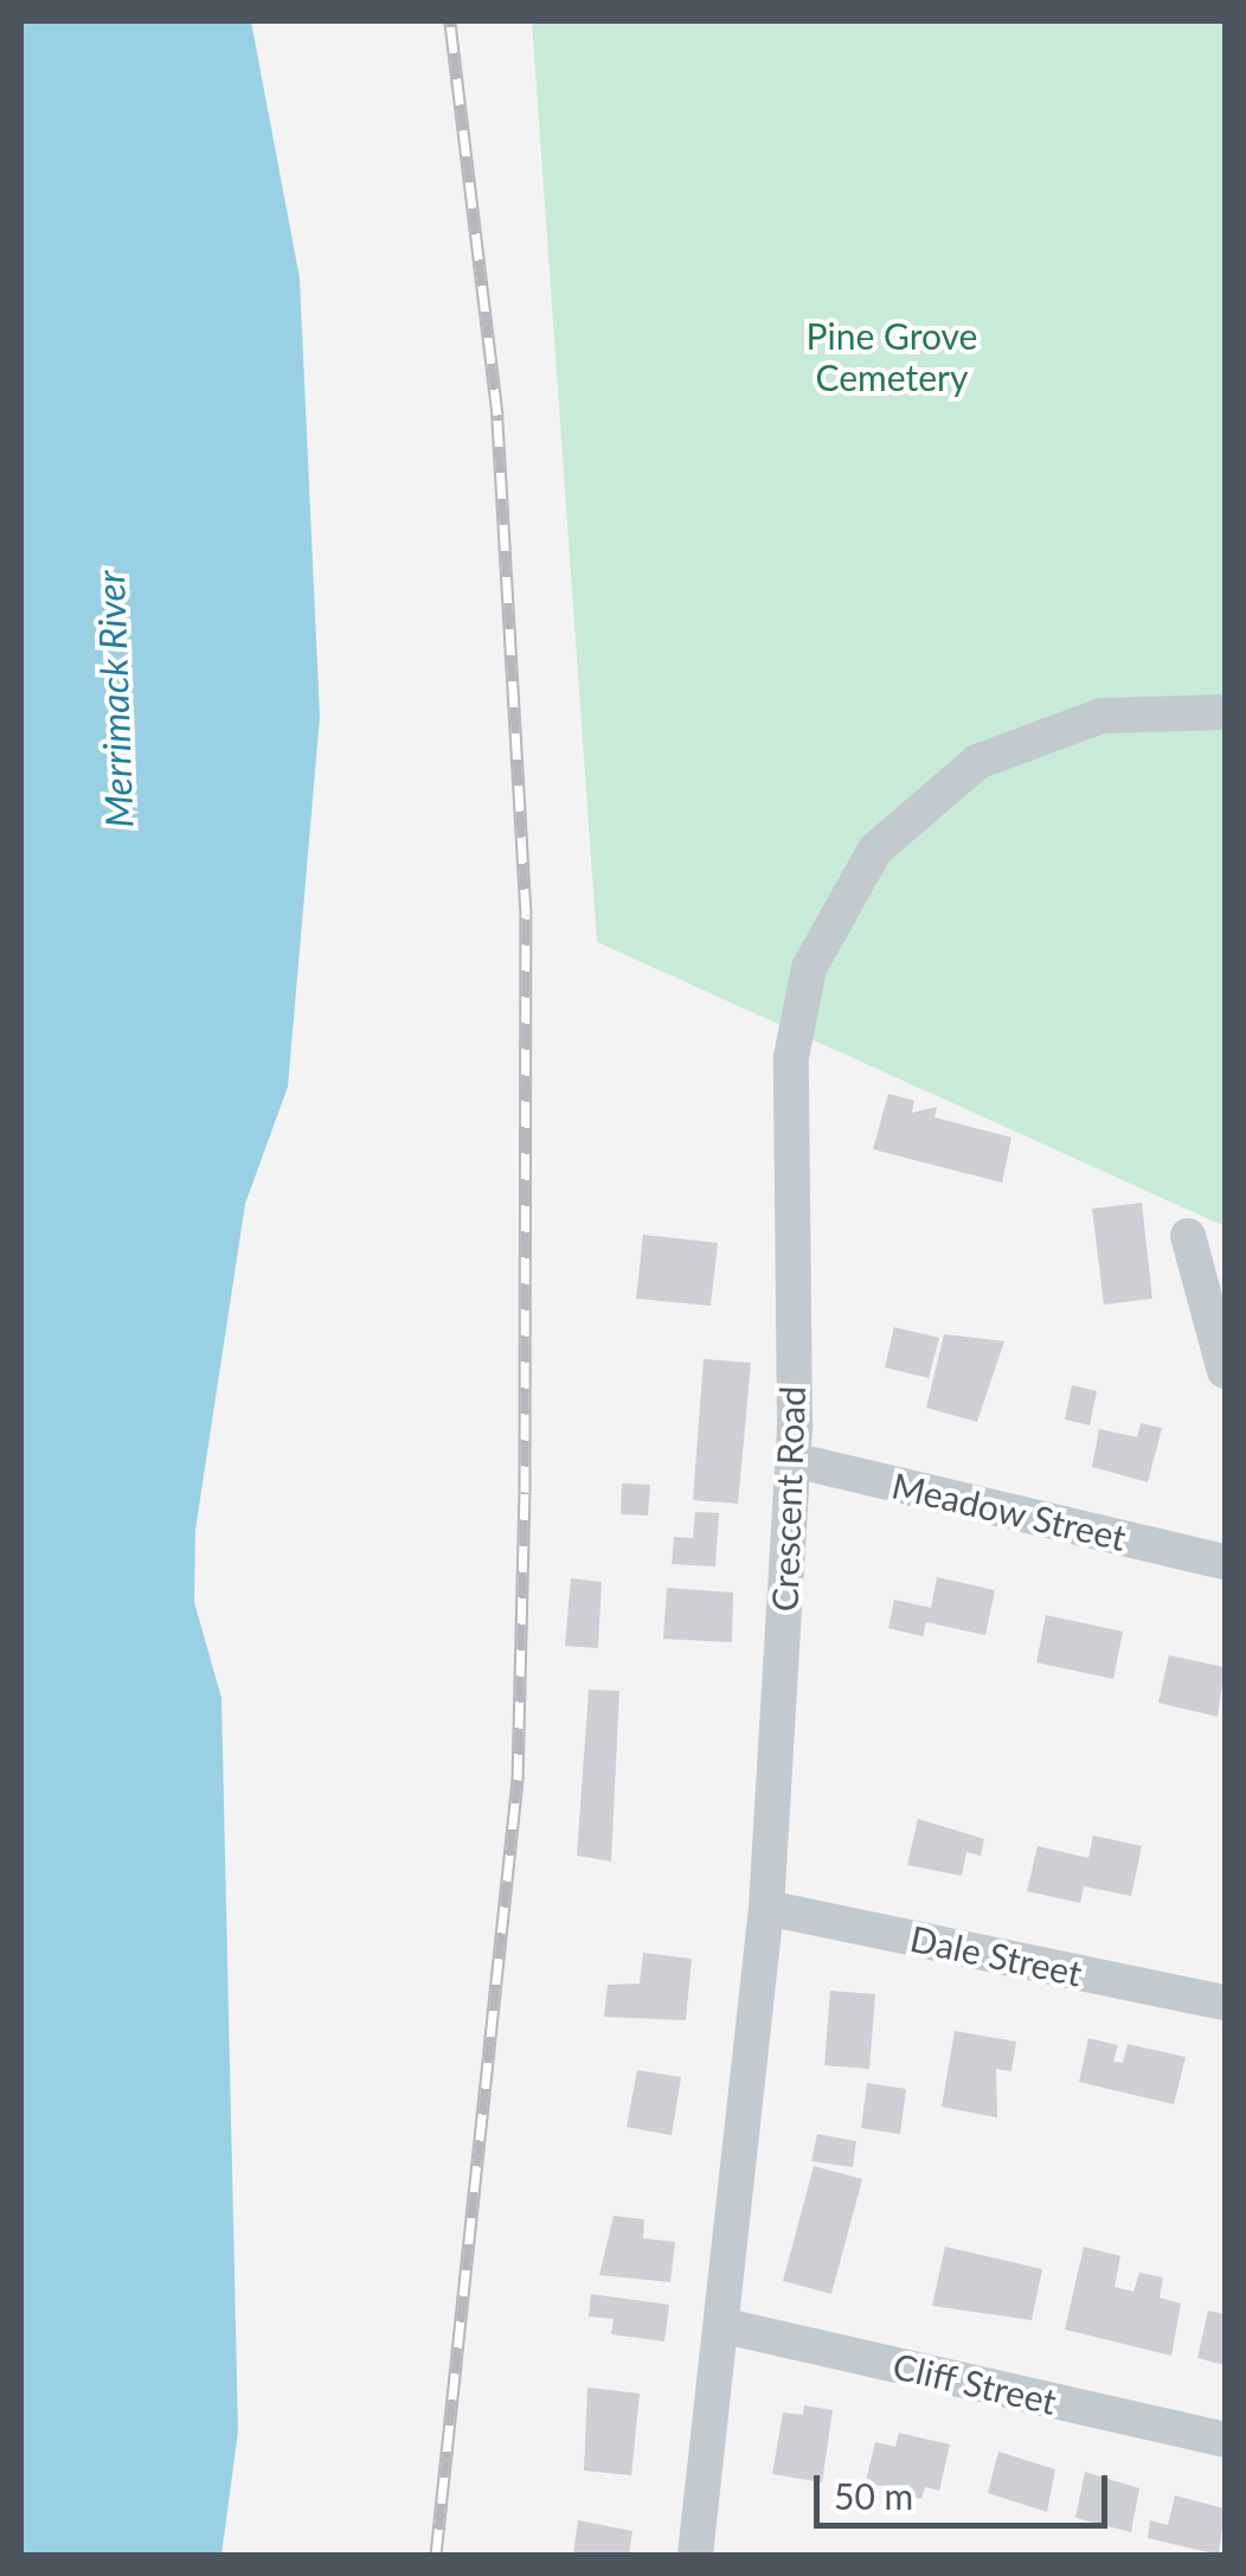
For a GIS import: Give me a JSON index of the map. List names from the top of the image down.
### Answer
{
  "streets": {
    "street": [
      "Crescent Road",
      "Meadow Street",
      "Dale Street",
      "Cliff Street"
    ]
  },
  "crossings": [
    ["Crescent Road", "Meadow Street"],
    ["Crescent Road", "Dale Street"],
    ["Crescent Road", "Cliff Street"]
  ],
  "water": ["Merrimack River"],
  "parks": ["Pine Grove Cemetery"],
  "scale_bar": "50 m"
}
